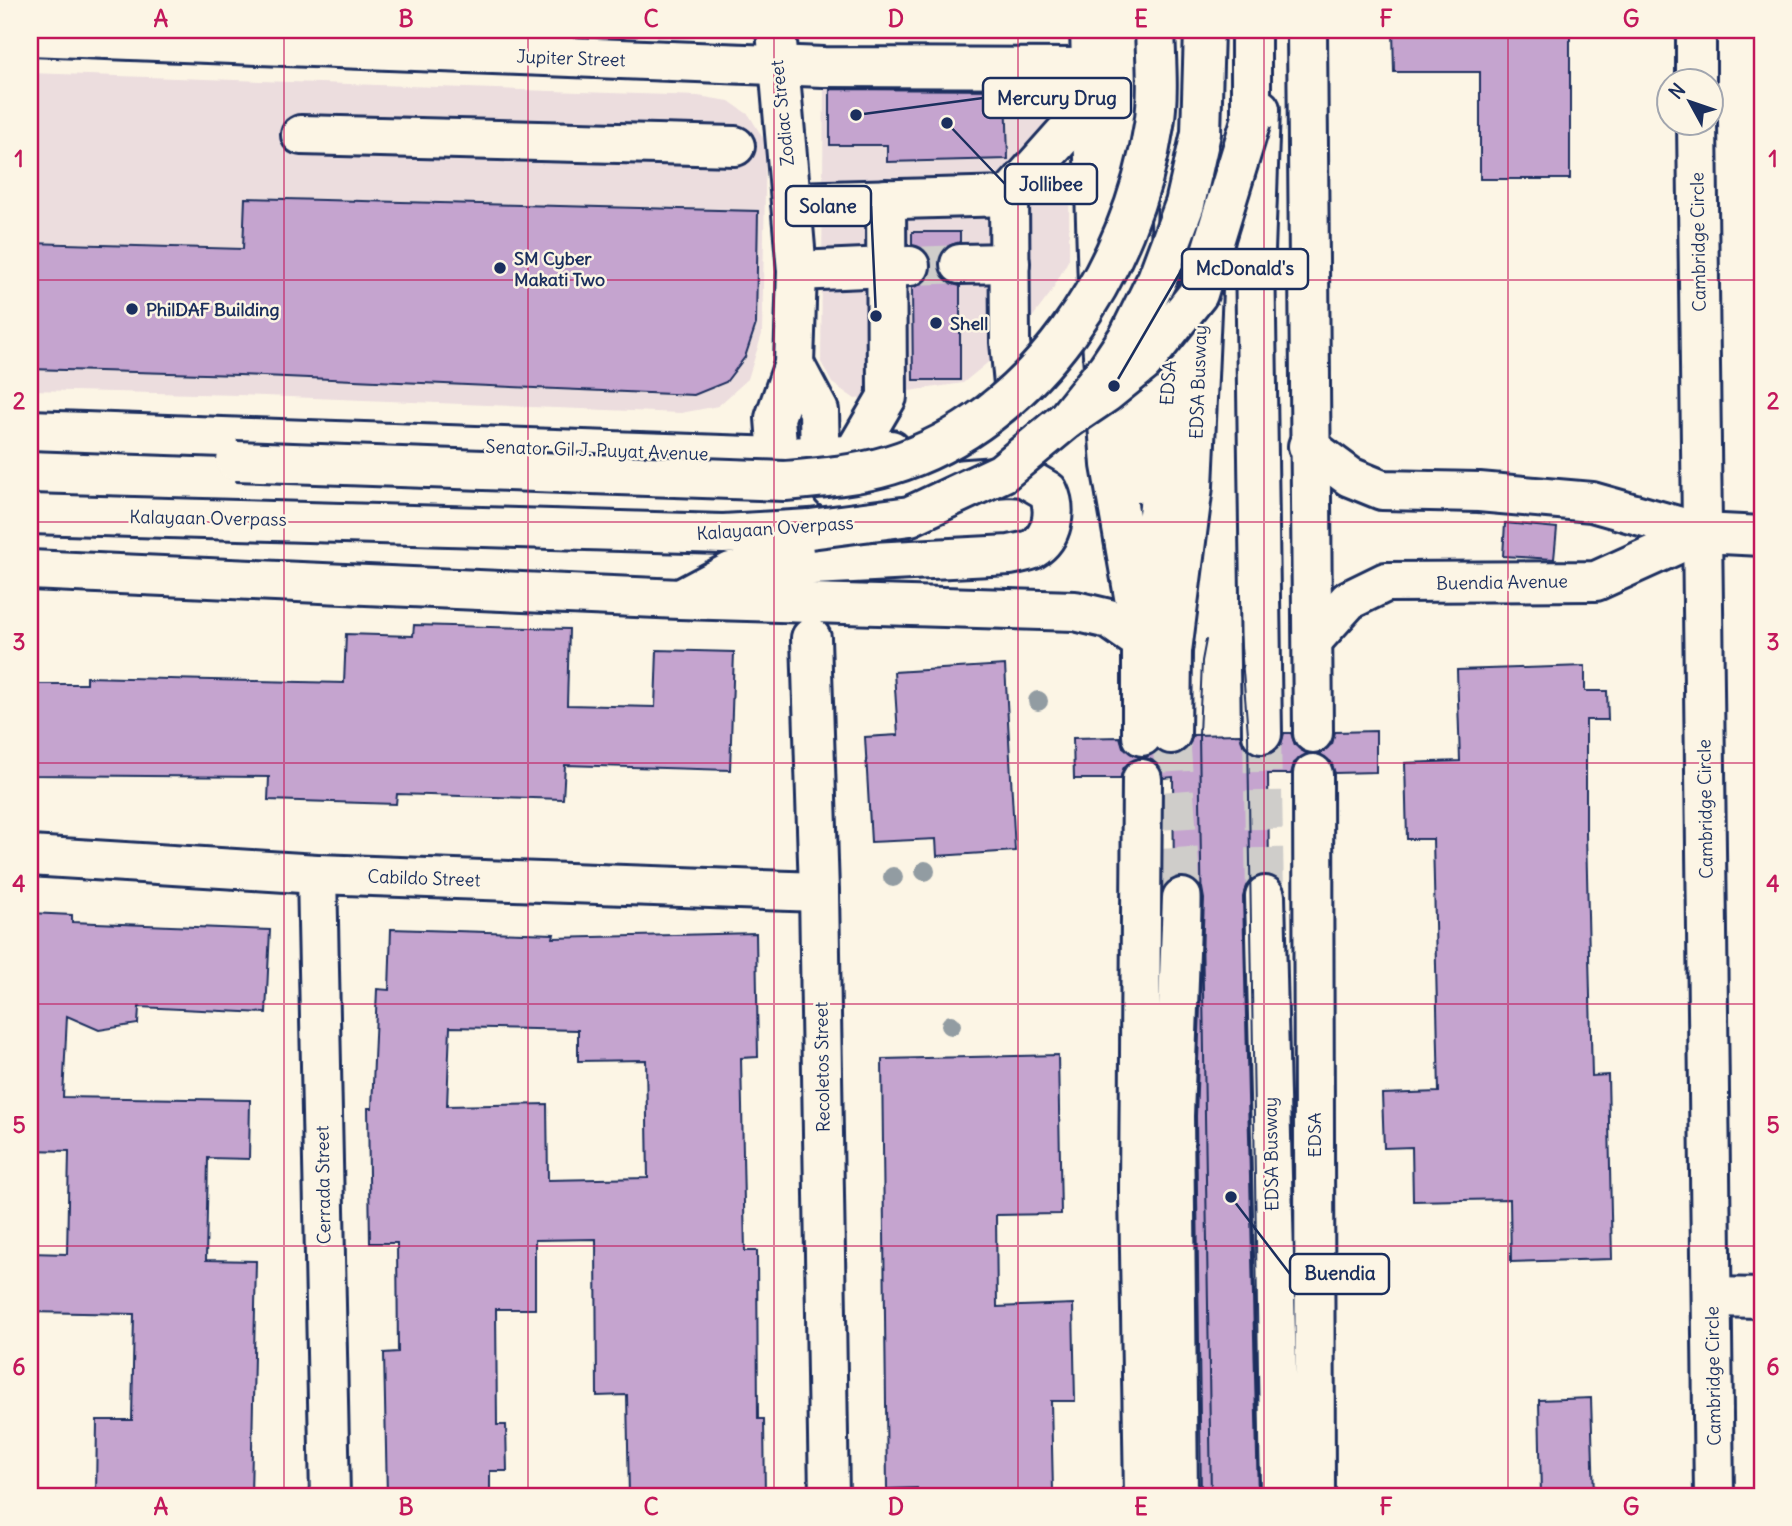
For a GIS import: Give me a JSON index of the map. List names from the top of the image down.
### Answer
{
  "streets": {
    "main road": [
      "Jupiter Street",
      "Zodiac Street",
      "Cambridge Circle",
      "EDSA Busway",
      "EDSA",
      "Senator Gil J. Puyat Avenue",
      "Kalayaan Overpass",
      "Buendia Avenue",
      "Cabildo Street",
      "Recoletos Street",
      "Cerrada Street"
    ]
  },
  "crossings": [
    ["Jupiter Street", "Zodiac Street"],
    ["Zodiac Street", "Senator Gil J. Puyat Avenue"],
    ["Cambridge Circle", "Buendia Avenue"],
    ["EDSA Busway", "EDSA"],
    ["Cabildo Street", "Recoletos Street"],
    ["Cabildo Street", "Cerrada Street"]
  ],
  "places": [
    "Mercury Drug",
    "Jollibee",
    "SM Cyber Makati Two",
    "PhilDAF Building",
    "Solane",
    "Shell",
    "McDonald's",
    "Buendia"
  ],
  "north": "top left",
  "grid": {
    "columns": [
      "A",
      "B",
      "C",
      "D",
      "E",
      "F",
      "G"
    ],
    "rows": [
      "1",
      "2",
      "3",
      "4",
      "5",
      "6"
    ]
  }
}
